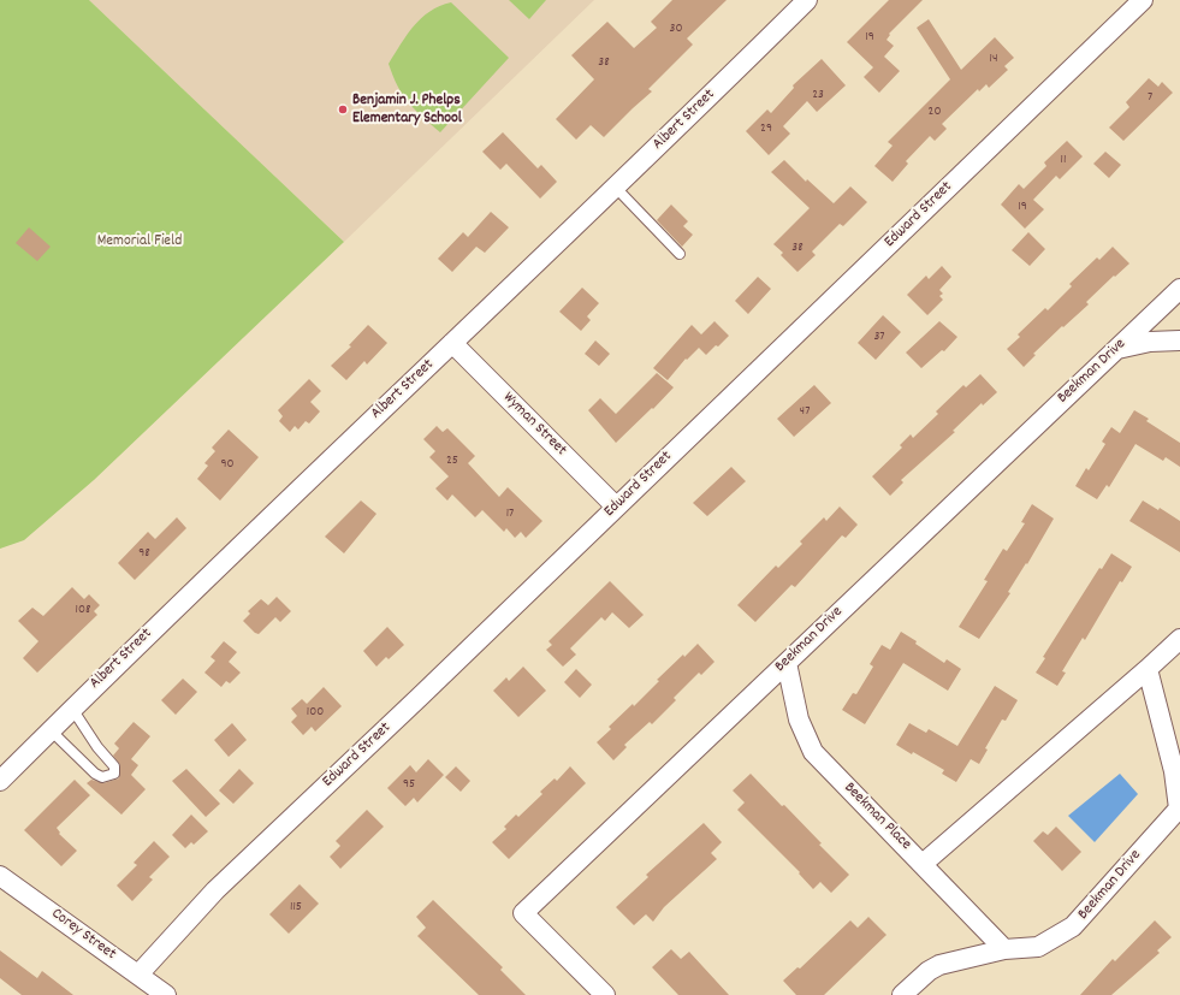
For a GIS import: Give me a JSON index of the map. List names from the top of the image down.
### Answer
{
  "streets": {
    "street": [
      "Albert Street",
      "Edward Street",
      "Beekman Drive",
      "Wyman Street",
      "Beekman Place",
      "Corey Street"
    ]
  },
  "crossings": [
    ["Albert Street", "Wyman Street"],
    ["Edward Street", "Wyman Street"],
    ["Edward Street", "Corey Street"],
    ["Beekman Drive", "Beekman Place"]
  ],
  "parks": ["Memorial Field"],
  "places": ["Benjamin J. Phelps Elementary School"],
  "house_numbers": [
    "30",
    "19",
    "14",
    "38",
    "23",
    "7",
    "20",
    "29",
    "11",
    "19",
    "38",
    "37",
    "47",
    "25",
    "90",
    "17",
    "98",
    "108",
    "100",
    "95",
    "115"
  ]
}
